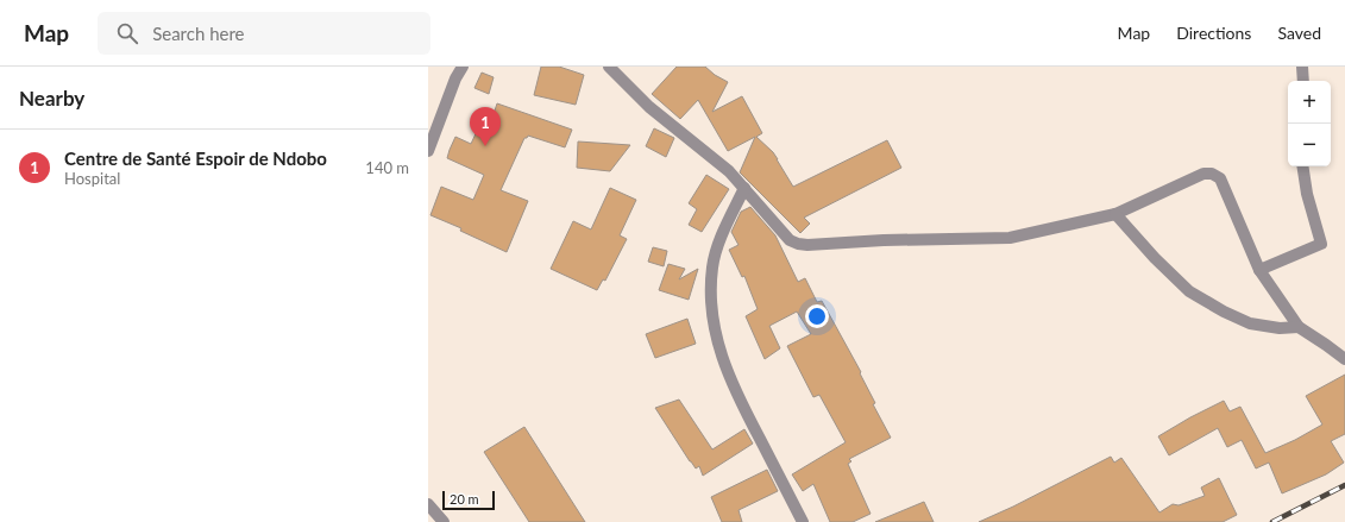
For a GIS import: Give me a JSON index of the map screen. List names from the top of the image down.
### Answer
{
  "scale_bar": "20 m",
  "page": {
    "header": "Map",
    "search": "Search here",
    "nav": ["Map", "Directions", "Saved"],
    "heading": "Nearby",
    "map_buttons": ["+", "−"],
    "pins": "1",
    "list": [
      {
        "mark": "1",
        "name": "Centre de Santé Espoir de Ndobo",
        "note": "Hospital",
        "value": "140 m"
      }
    ],
    "scale": "20 m"
  }
}
